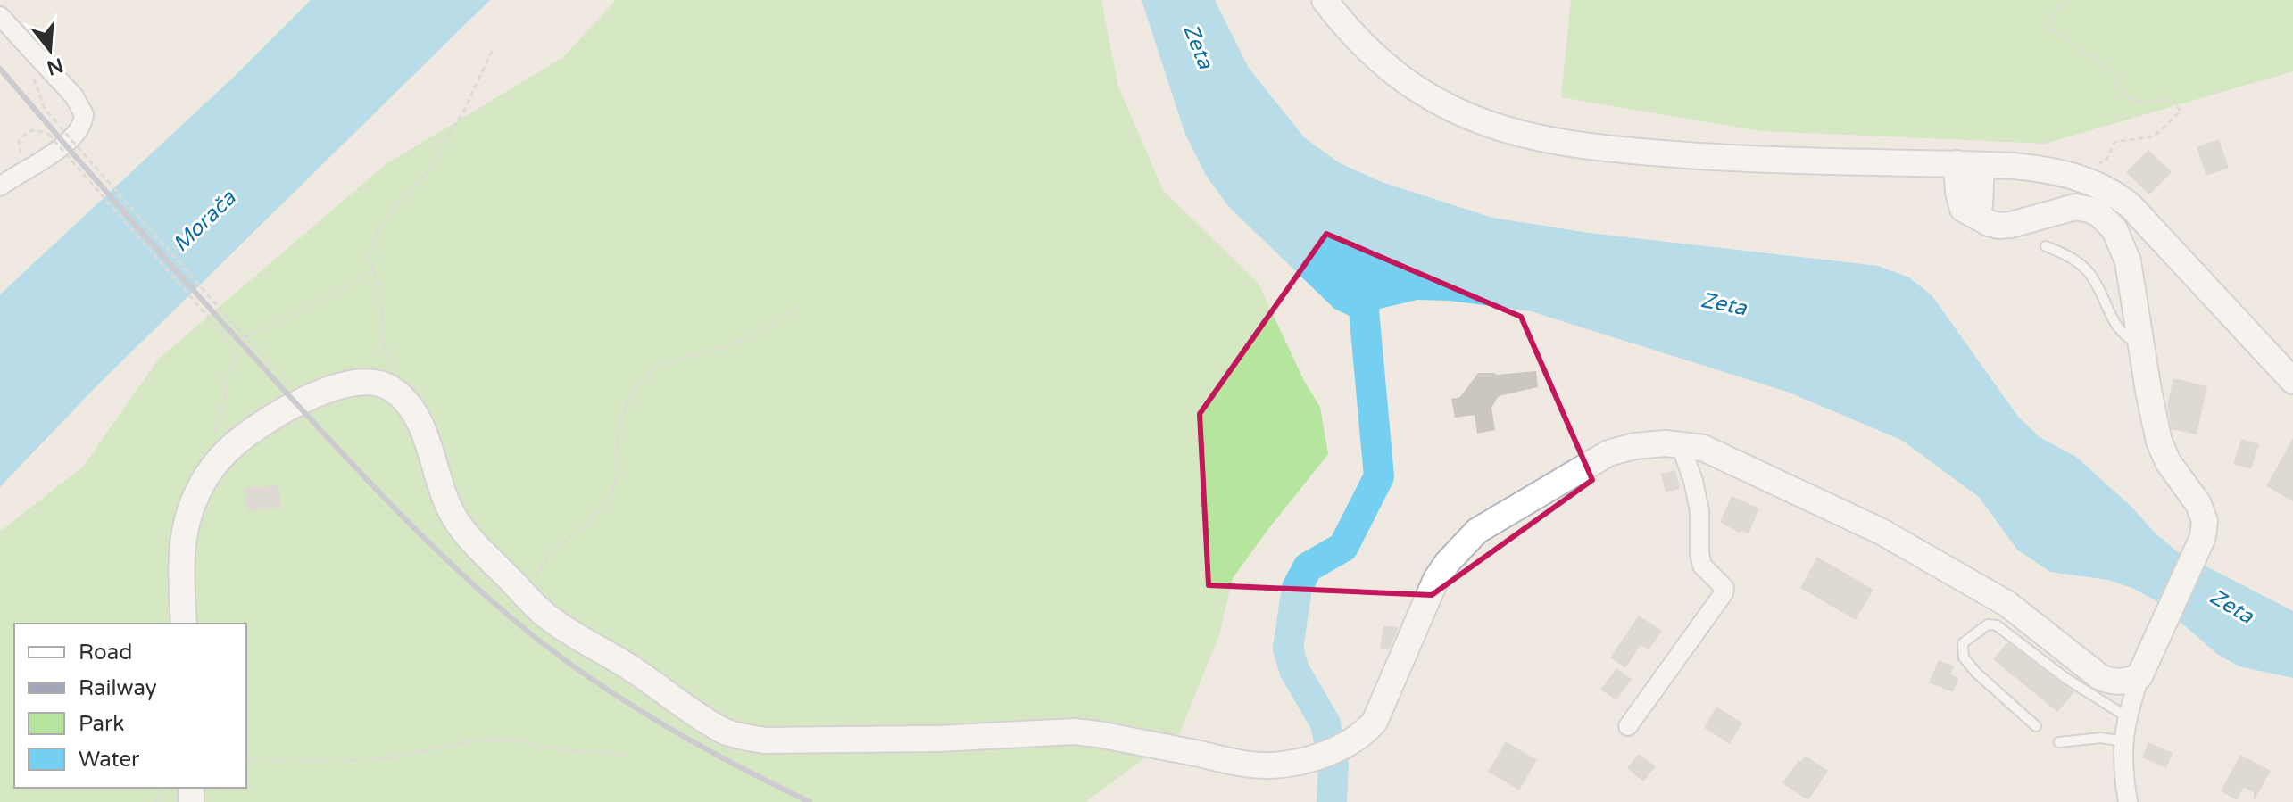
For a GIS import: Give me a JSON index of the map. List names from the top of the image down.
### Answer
{
  "water": ["Zeta", "Morača"],
  "legend": [
    "Road",
    "Railway",
    "Park",
    "Water"
  ],
  "north": "bottom"
}
